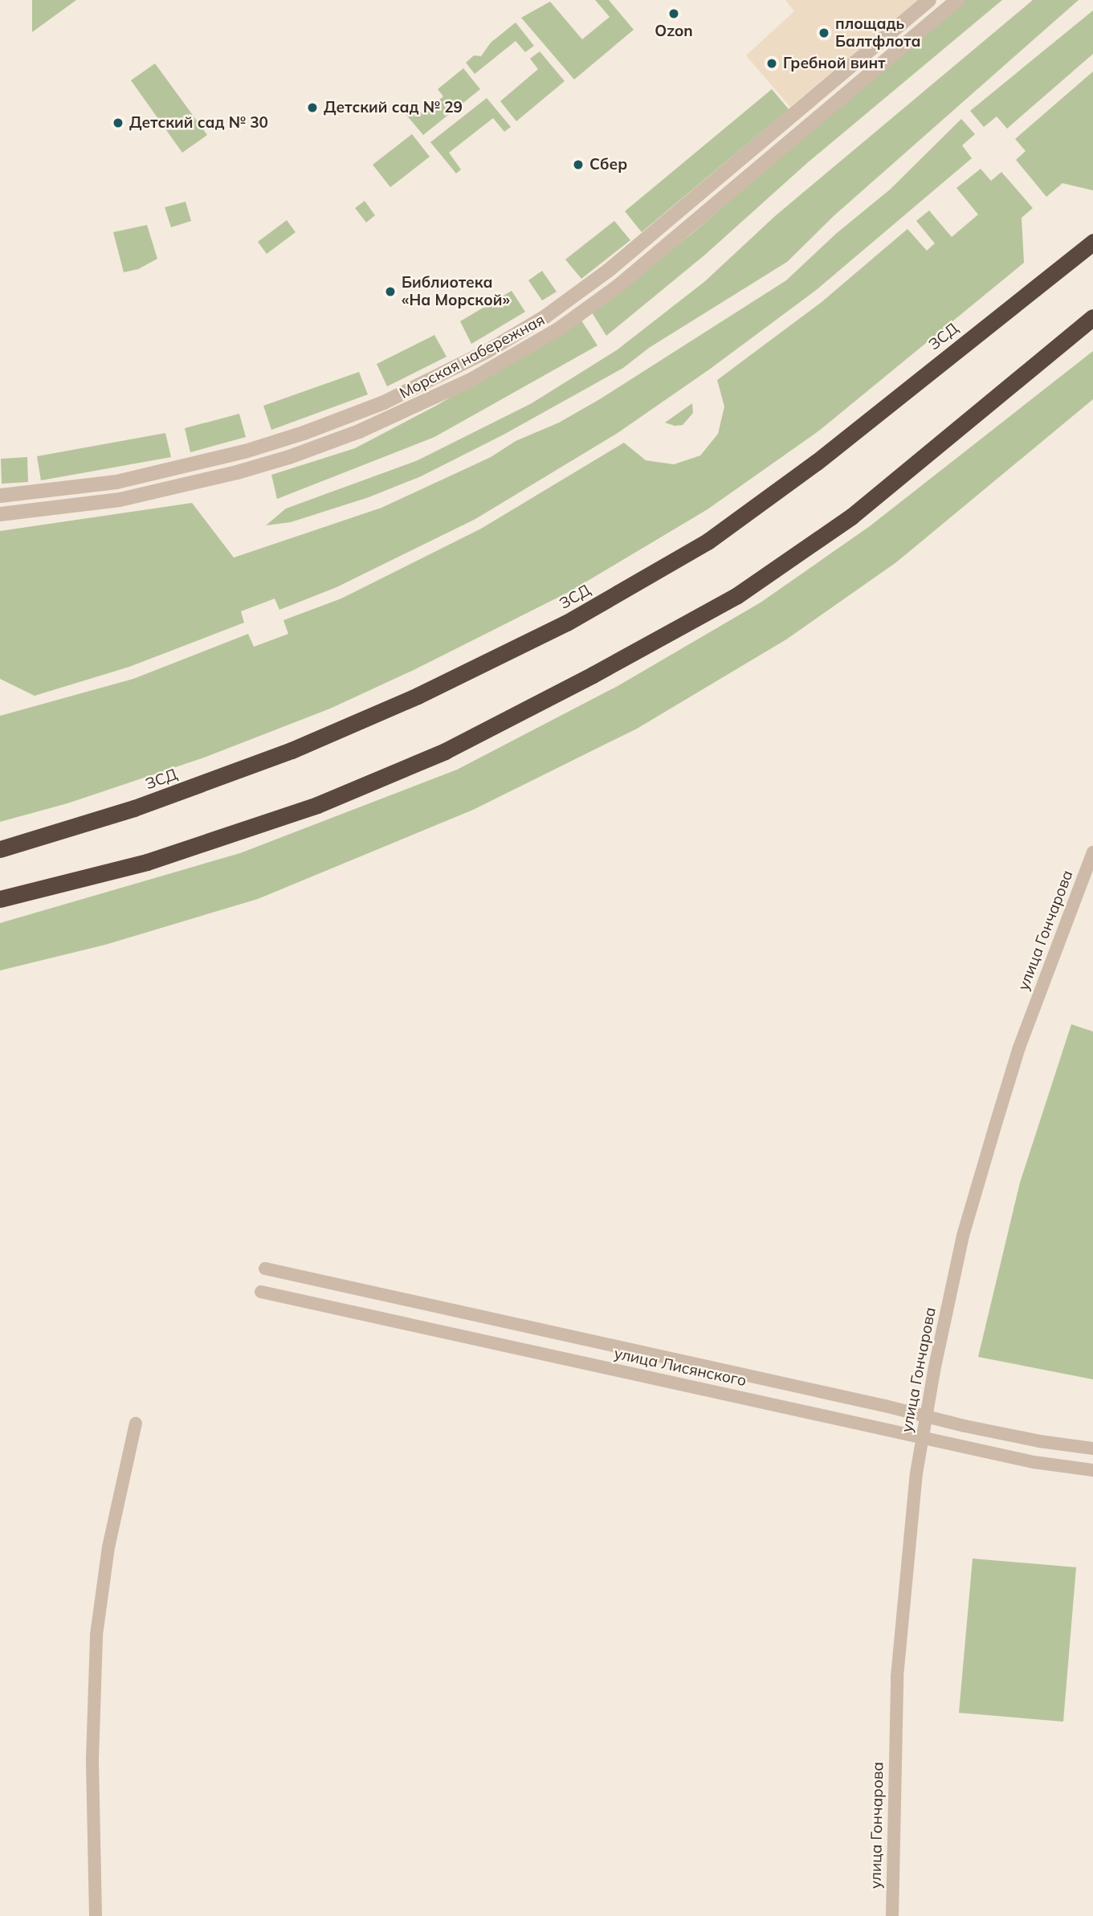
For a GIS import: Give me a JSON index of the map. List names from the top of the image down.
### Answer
{
  "streets": {
    "highway": ["ЗСД"],
    "street": ["Морская набережная", "улица Гончарова", "улица Лисянского"]
  },
  "crossings": [
    ["улица Гончарова", "улица Лисянского"]
  ],
  "places": [
    "Ozon",
    "площадь Балтфлота",
    "Гребной винт",
    "Детский сад № 29",
    "Детский сад № 30",
    "Сбер",
    "Библиотека «На Морской»"
  ]
}
